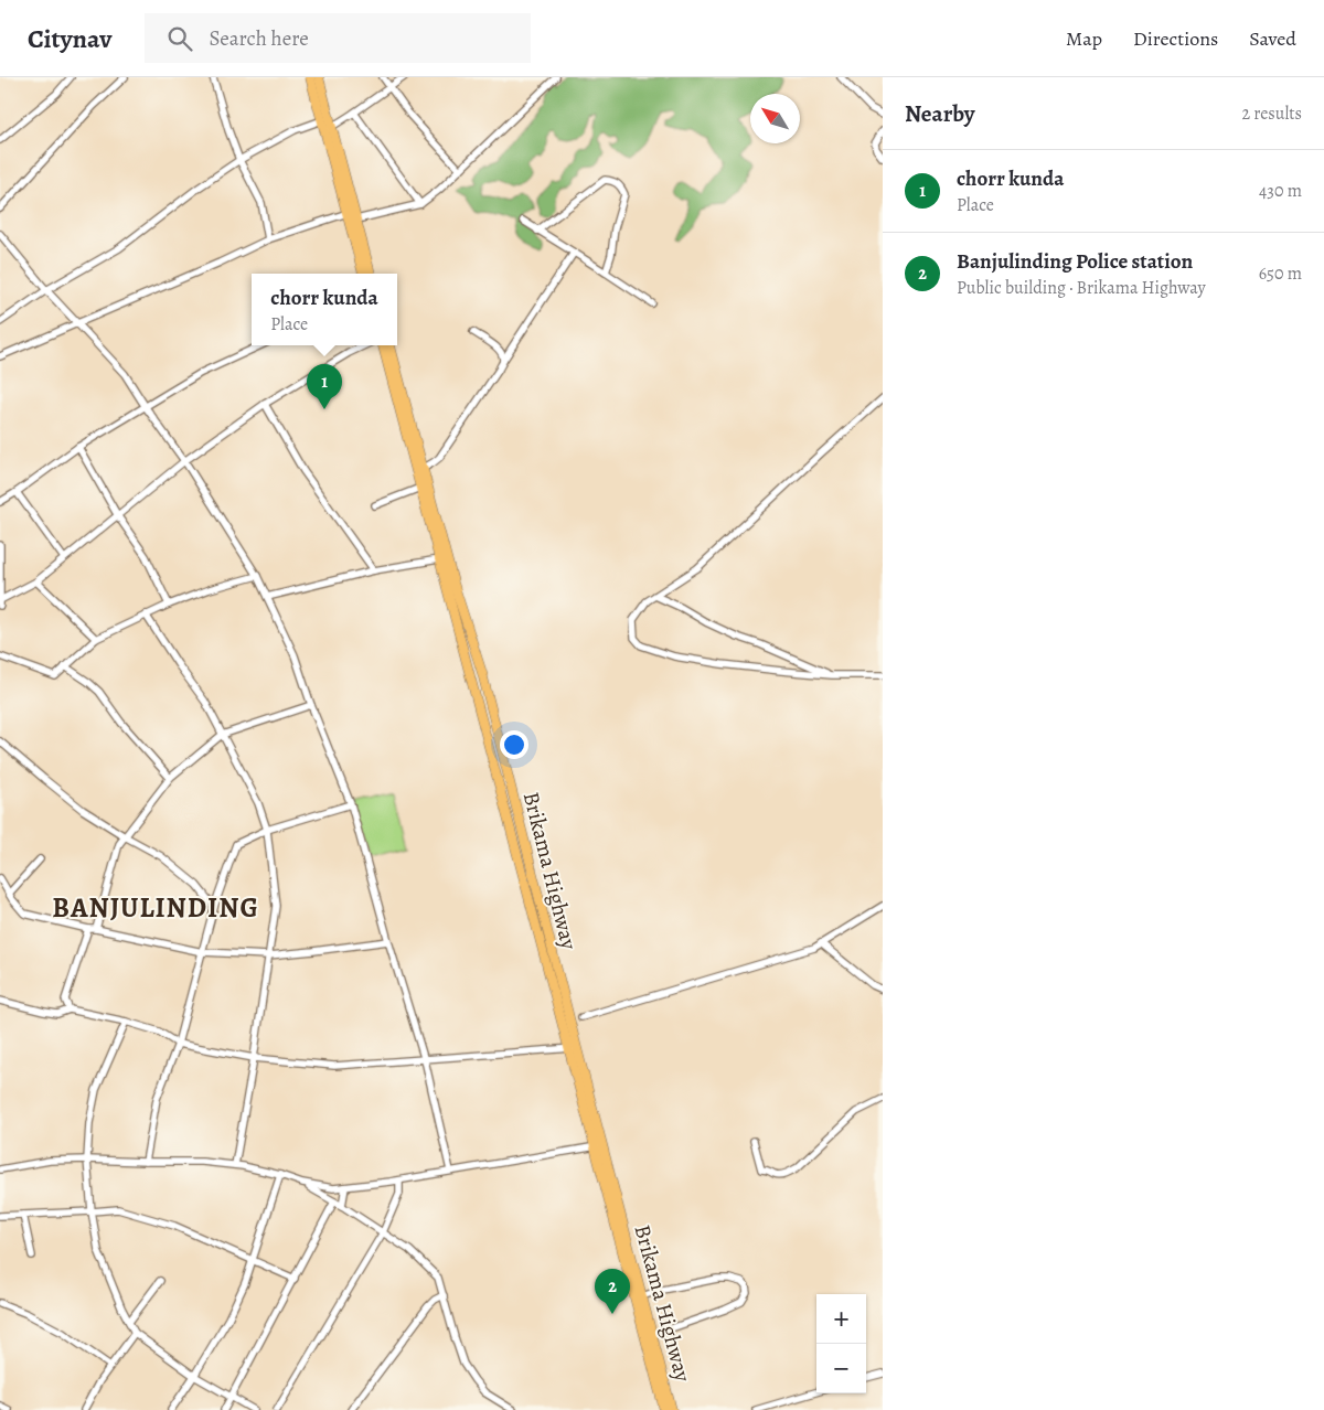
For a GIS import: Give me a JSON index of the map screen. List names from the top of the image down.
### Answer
{
  "streets": {
    "highway": ["Brikama Highway"]
  },
  "districts": ["BANJULINDING"],
  "north": "top left",
  "page": {
    "header": "Citynav",
    "search": "Search here",
    "nav": ["Map", "Directions", "Saved"],
    "heading": ["Nearby", "2 results"],
    "list": [
      {
        "mark": "1",
        "name": "chorr kunda",
        "note": "Place",
        "value": "430 m"
      },
      {
        "mark": "2",
        "name": "Banjulinding Police station",
        "note": "Public building · Brikama Highway",
        "value": "650 m"
      }
    ],
    "popup": ["chorr kunda", "Place"],
    "pins": ["1", "2"],
    "map_buttons": ["+", "−"]
  }
}
